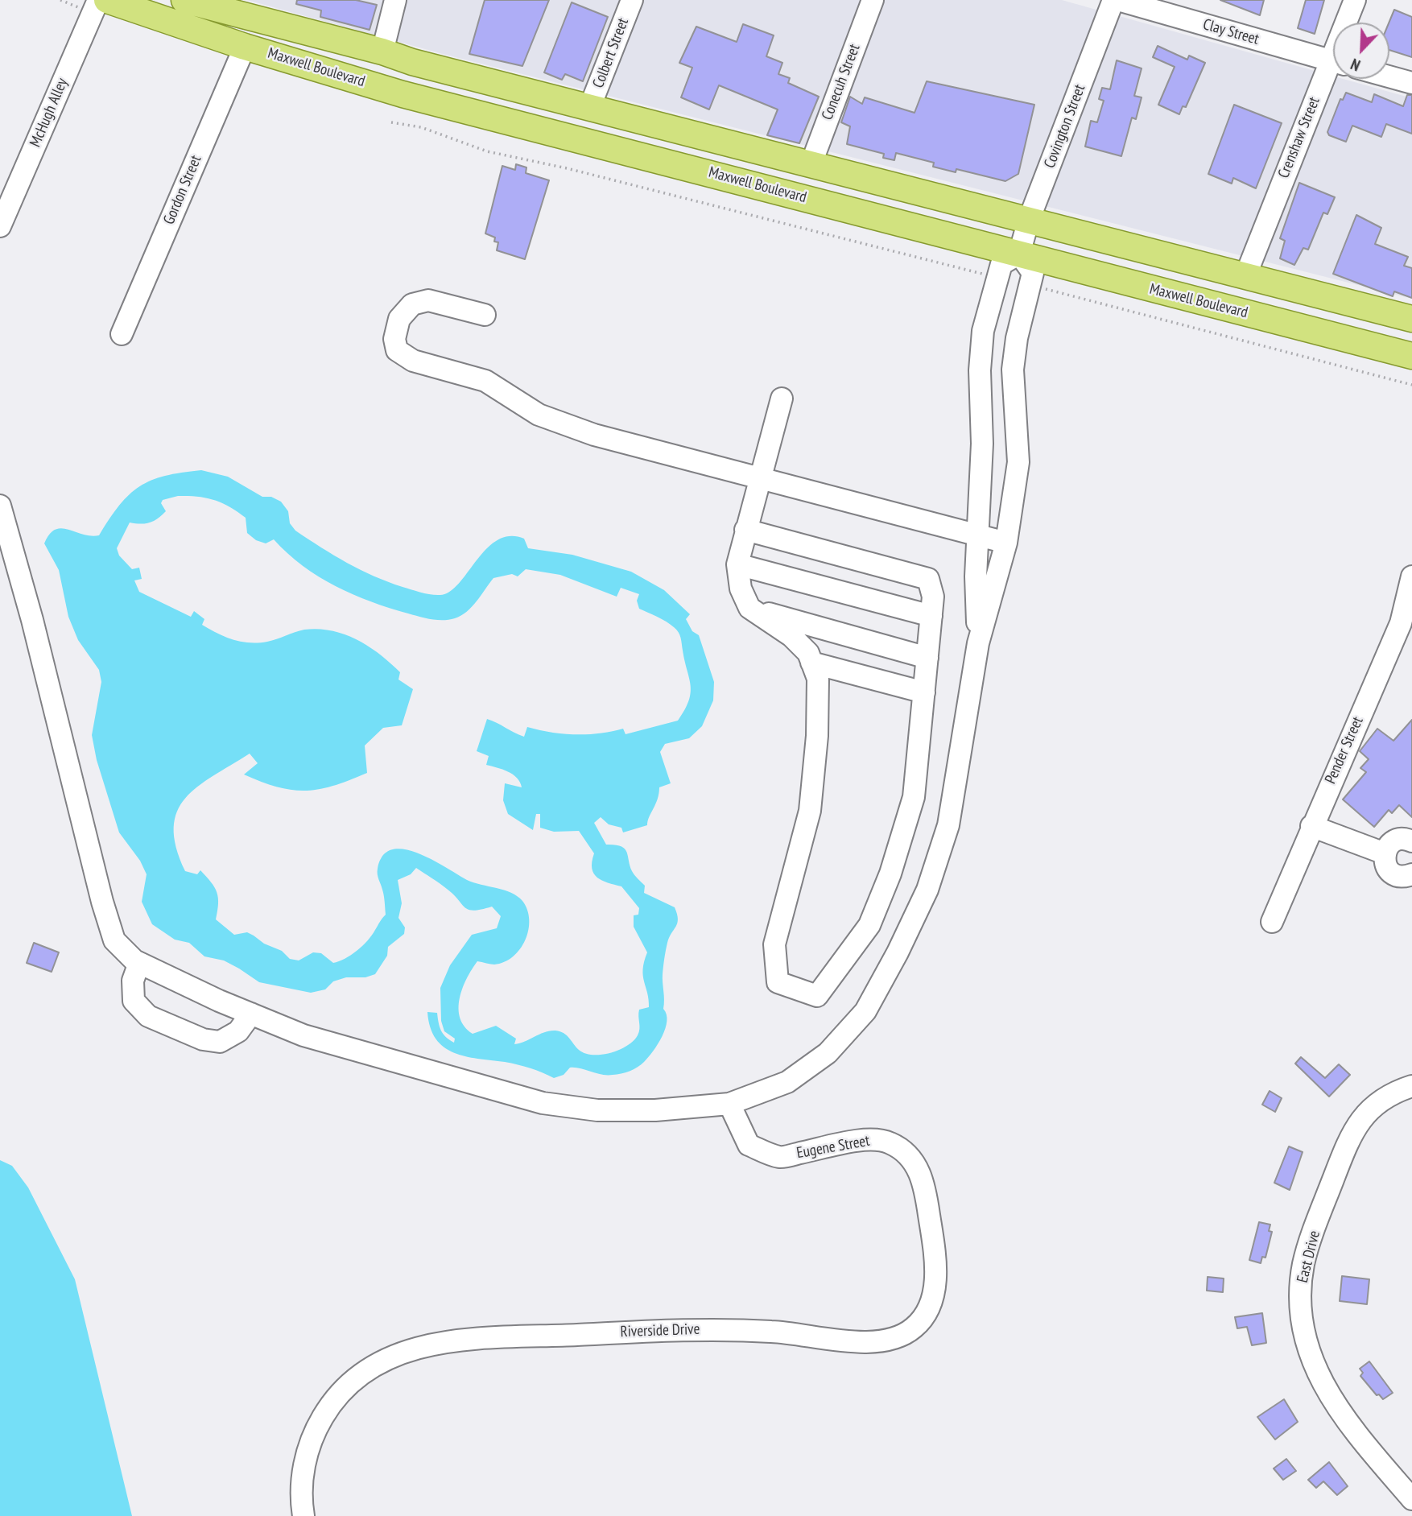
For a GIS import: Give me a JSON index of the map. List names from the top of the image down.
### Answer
{
  "streets": {
    "main road": ["Maxwell Boulevard"],
    "street": [
      "Clay Street",
      "Colbert Street",
      "Conecuh Street",
      "McHugh Alley",
      "Covington Street",
      "Crenshaw Street",
      "Gordon Street",
      "Pender Street",
      "Eugene Street",
      "East Drive",
      "Riverside Drive"
    ]
  },
  "crossings": [
    ["Colbert Street", "Maxwell Boulevard"],
    ["Maxwell Boulevard", "Conecuh Street"],
    ["Maxwell Boulevard", "Covington Street"],
    ["Maxwell Boulevard", "Crenshaw Street"],
    ["Maxwell Boulevard", "Gordon Street"],
    ["Eugene Street", "Riverside Drive"]
  ],
  "north": "bottom left"
}
